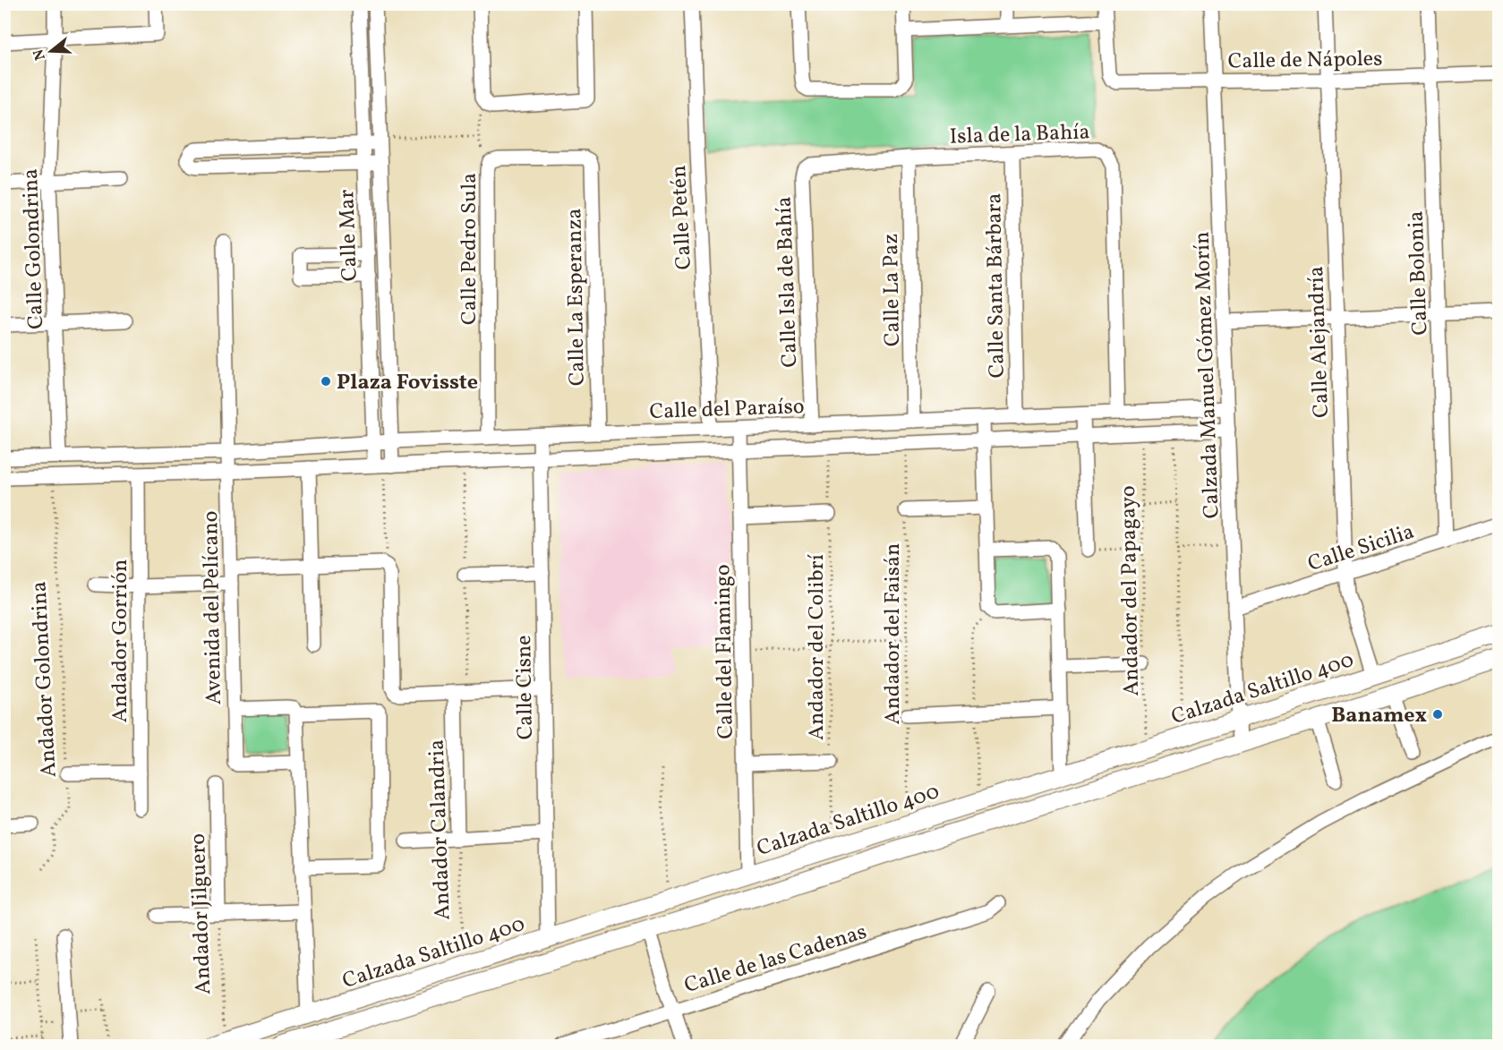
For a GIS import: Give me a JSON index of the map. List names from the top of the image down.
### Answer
{
  "streets": {
    "main road": ["Calzada Saltillo 400"],
    "street": [
      "Calle de Nápoles",
      "Isla de la Bahía",
      "Calle Petén",
      "Calle Mar",
      "Calle Golondrina",
      "Calle Pedro Sula",
      "Calle Bolonia",
      "Calle Isla de Bahía",
      "Calle Santa Bárbara",
      "Calle La Paz",
      "Calle La Esperanza",
      "Calle Alejandría",
      "Calzada Manuel Gómez Morín",
      "Calle del Paraíso",
      "Calle Sicilia",
      "Avenida del Pelícano",
      "Andador Gorrión",
      "Calle del Flamingo",
      "Calle Cisne",
      "Andador Calandria",
      "Andador Jilguero",
      "Calle de las Cadenas"
    ],
    "path": [
      "Andador del Papagayo",
      "Andador del Faisán",
      "Andador del Colibrí",
      "Andador Golondrina"
    ]
  },
  "crossings": [
    ["Calle de Nápoles", "Calle Bolonia"],
    ["Calle de Nápoles", "Calle Alejandría"],
    ["Calle de Nápoles", "Calzada Manuel Gómez Morín"],
    ["Isla de la Bahía", "Calle Isla de Bahía"],
    ["Isla de la Bahía", "Calle Santa Bárbara"],
    ["Isla de la Bahía", "Calle La Paz"],
    ["Isla de la Bahía", "Calle del Paraíso"],
    ["Calle Petén", "Calle del Paraíso"],
    ["Calle Mar", "Calle del Paraíso"],
    ["Calle Golondrina", "Calle del Paraíso"],
    ["Calle Pedro Sula", "Calle La Esperanza"],
    ["Calle Pedro Sula", "Calle del Paraíso"],
    ["Calle Bolonia", "Calle Sicilia"],
    ["Calle Isla de Bahía", "Calle del Paraíso"],
    ["Calle Santa Bárbara", "Calle del Paraíso"],
    ["Calle La Paz", "Calle del Paraíso"],
    ["Calle La Esperanza", "Calle del Paraíso"],
    ["Calle Alejandría", "Calle Sicilia"],
    ["Calle Alejandría", "Calzada Saltillo 400"],
    ["Calzada Manuel Gómez Morín", "Calle del Paraíso"],
    ["Calzada Manuel Gómez Morín", "Calle Sicilia"],
    ["Calzada Manuel Gómez Morín", "Calzada Saltillo 400"],
    ["Calle del Paraíso", "Andador del Papagayo"],
    ["Calle del Paraíso", "Avenida del Pelícano"],
    ["Calle del Paraíso", "Andador del Faisán"],
    ["Calle del Paraíso", "Andador Gorrión"],
    ["Calle del Paraíso", "Andador del Colibrí"],
    ["Calle del Paraíso", "Calle del Flamingo"],
    ["Calle del Paraíso", "Andador Golondrina"],
    ["Calle del Paraíso", "Calle Cisne"],
    ["Andador del Papagayo", "Calzada Saltillo 400"],
    ["Andador del Faisán", "Calzada Saltillo 400"],
    ["Andador del Colibrí", "Calzada Saltillo 400"],
    ["Calle del Flamingo", "Calzada Saltillo 400"],
    ["Calle Cisne", "Calzada Saltillo 400"],
    ["Calzada Saltillo 400", "Andador Calandria"],
    ["Calzada Saltillo 400", "Andador Jilguero"]
  ],
  "places": ["Plaza Fovisste", "Banamex"],
  "north": "left"
}
